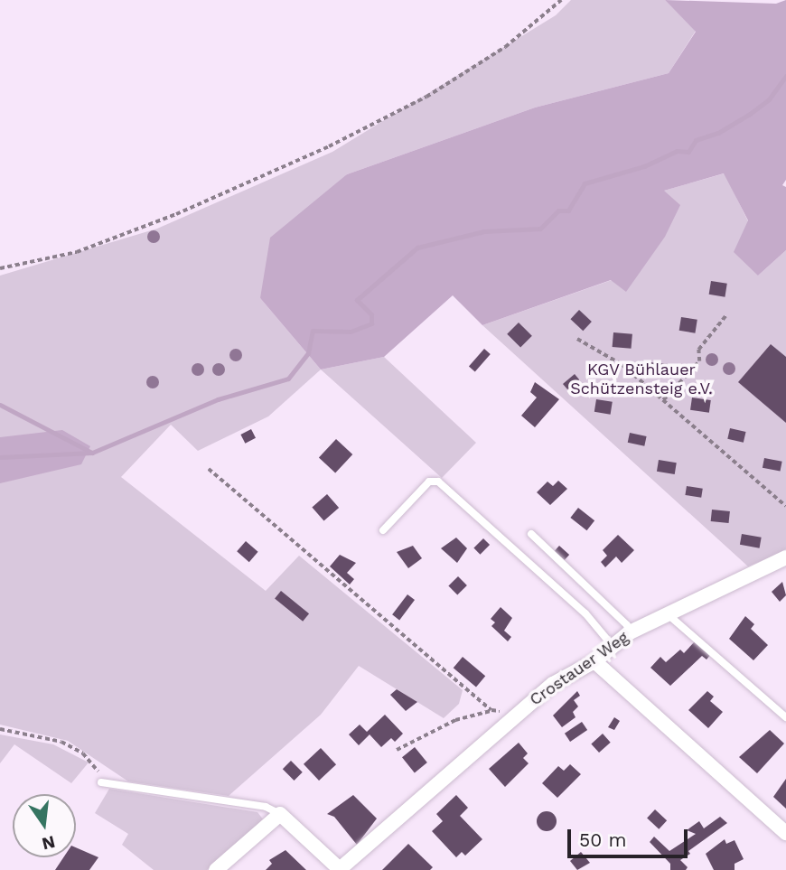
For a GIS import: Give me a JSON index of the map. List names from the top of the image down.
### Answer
{
  "streets": {
    "street": ["Crostauer Weg"]
  },
  "parks": ["KGV Bühlauer Schützensteig e.V."],
  "scale_bar": "50 m",
  "north": "bottom"
}
